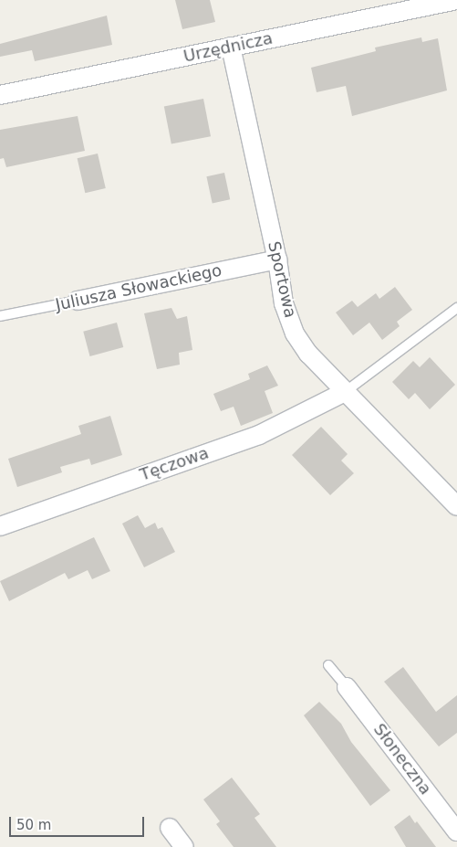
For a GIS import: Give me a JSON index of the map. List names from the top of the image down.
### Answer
{
  "streets": {
    "street": [
      "Urzędnicza",
      "Sportowa",
      "Juliusza Słowackiego",
      "Tęczowa",
      "Słoneczna"
    ]
  },
  "crossings": [
    ["Urzędnicza", "Sportowa"],
    ["Sportowa", "Juliusza Słowackiego"],
    ["Sportowa", "Tęczowa"]
  ],
  "scale_bar": "50 m"
}
